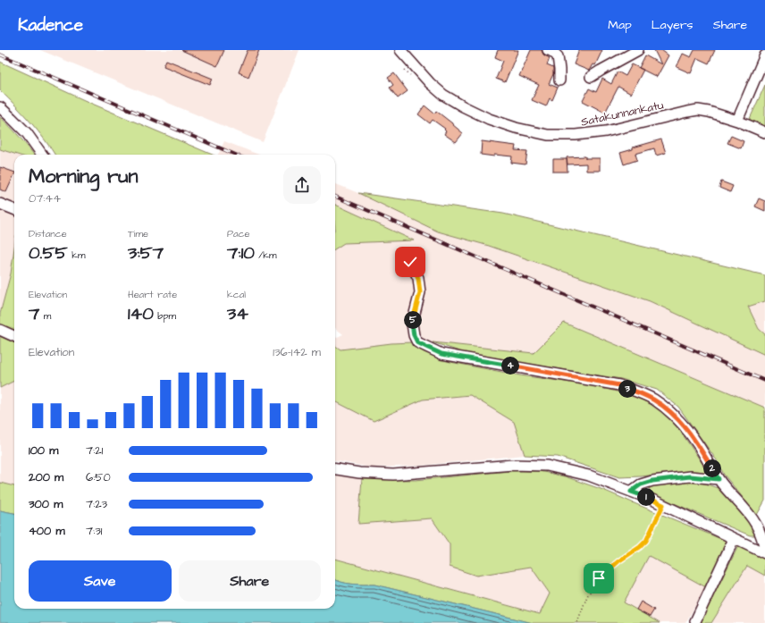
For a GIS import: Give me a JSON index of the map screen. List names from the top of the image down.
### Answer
{
  "streets": {
    "street": ["Satakunnankatu"]
  },
  "page": {
    "header": "Kadence",
    "nav": ["Map", "Layers", "Share"],
    "heading": ["Morning run", "07:44"],
    "stats": [
      ["Distance", "0.55 km"],
      ["Time", "3:57"],
      ["Pace", "7:10 /km"],
      ["Elevation", "7 m"],
      ["Heart rate", "140 bpm"],
      ["kcal", "34"]
    ],
    "pins": [
      "5",
      "4",
      "3",
      "2",
      "1"
    ],
    "chart": ["Elevation", "136–142 m"],
    "list": [
      {
        "name": "100 m",
        "note": "7:21"
      },
      {
        "name": "200 m",
        "note": "6:50"
      },
      {
        "name": "300 m",
        "note": "7:23"
      },
      {
        "name": "400 m",
        "note": "7:31"
      }
    ],
    "buttons": ["Save", "Share"]
  }
}
